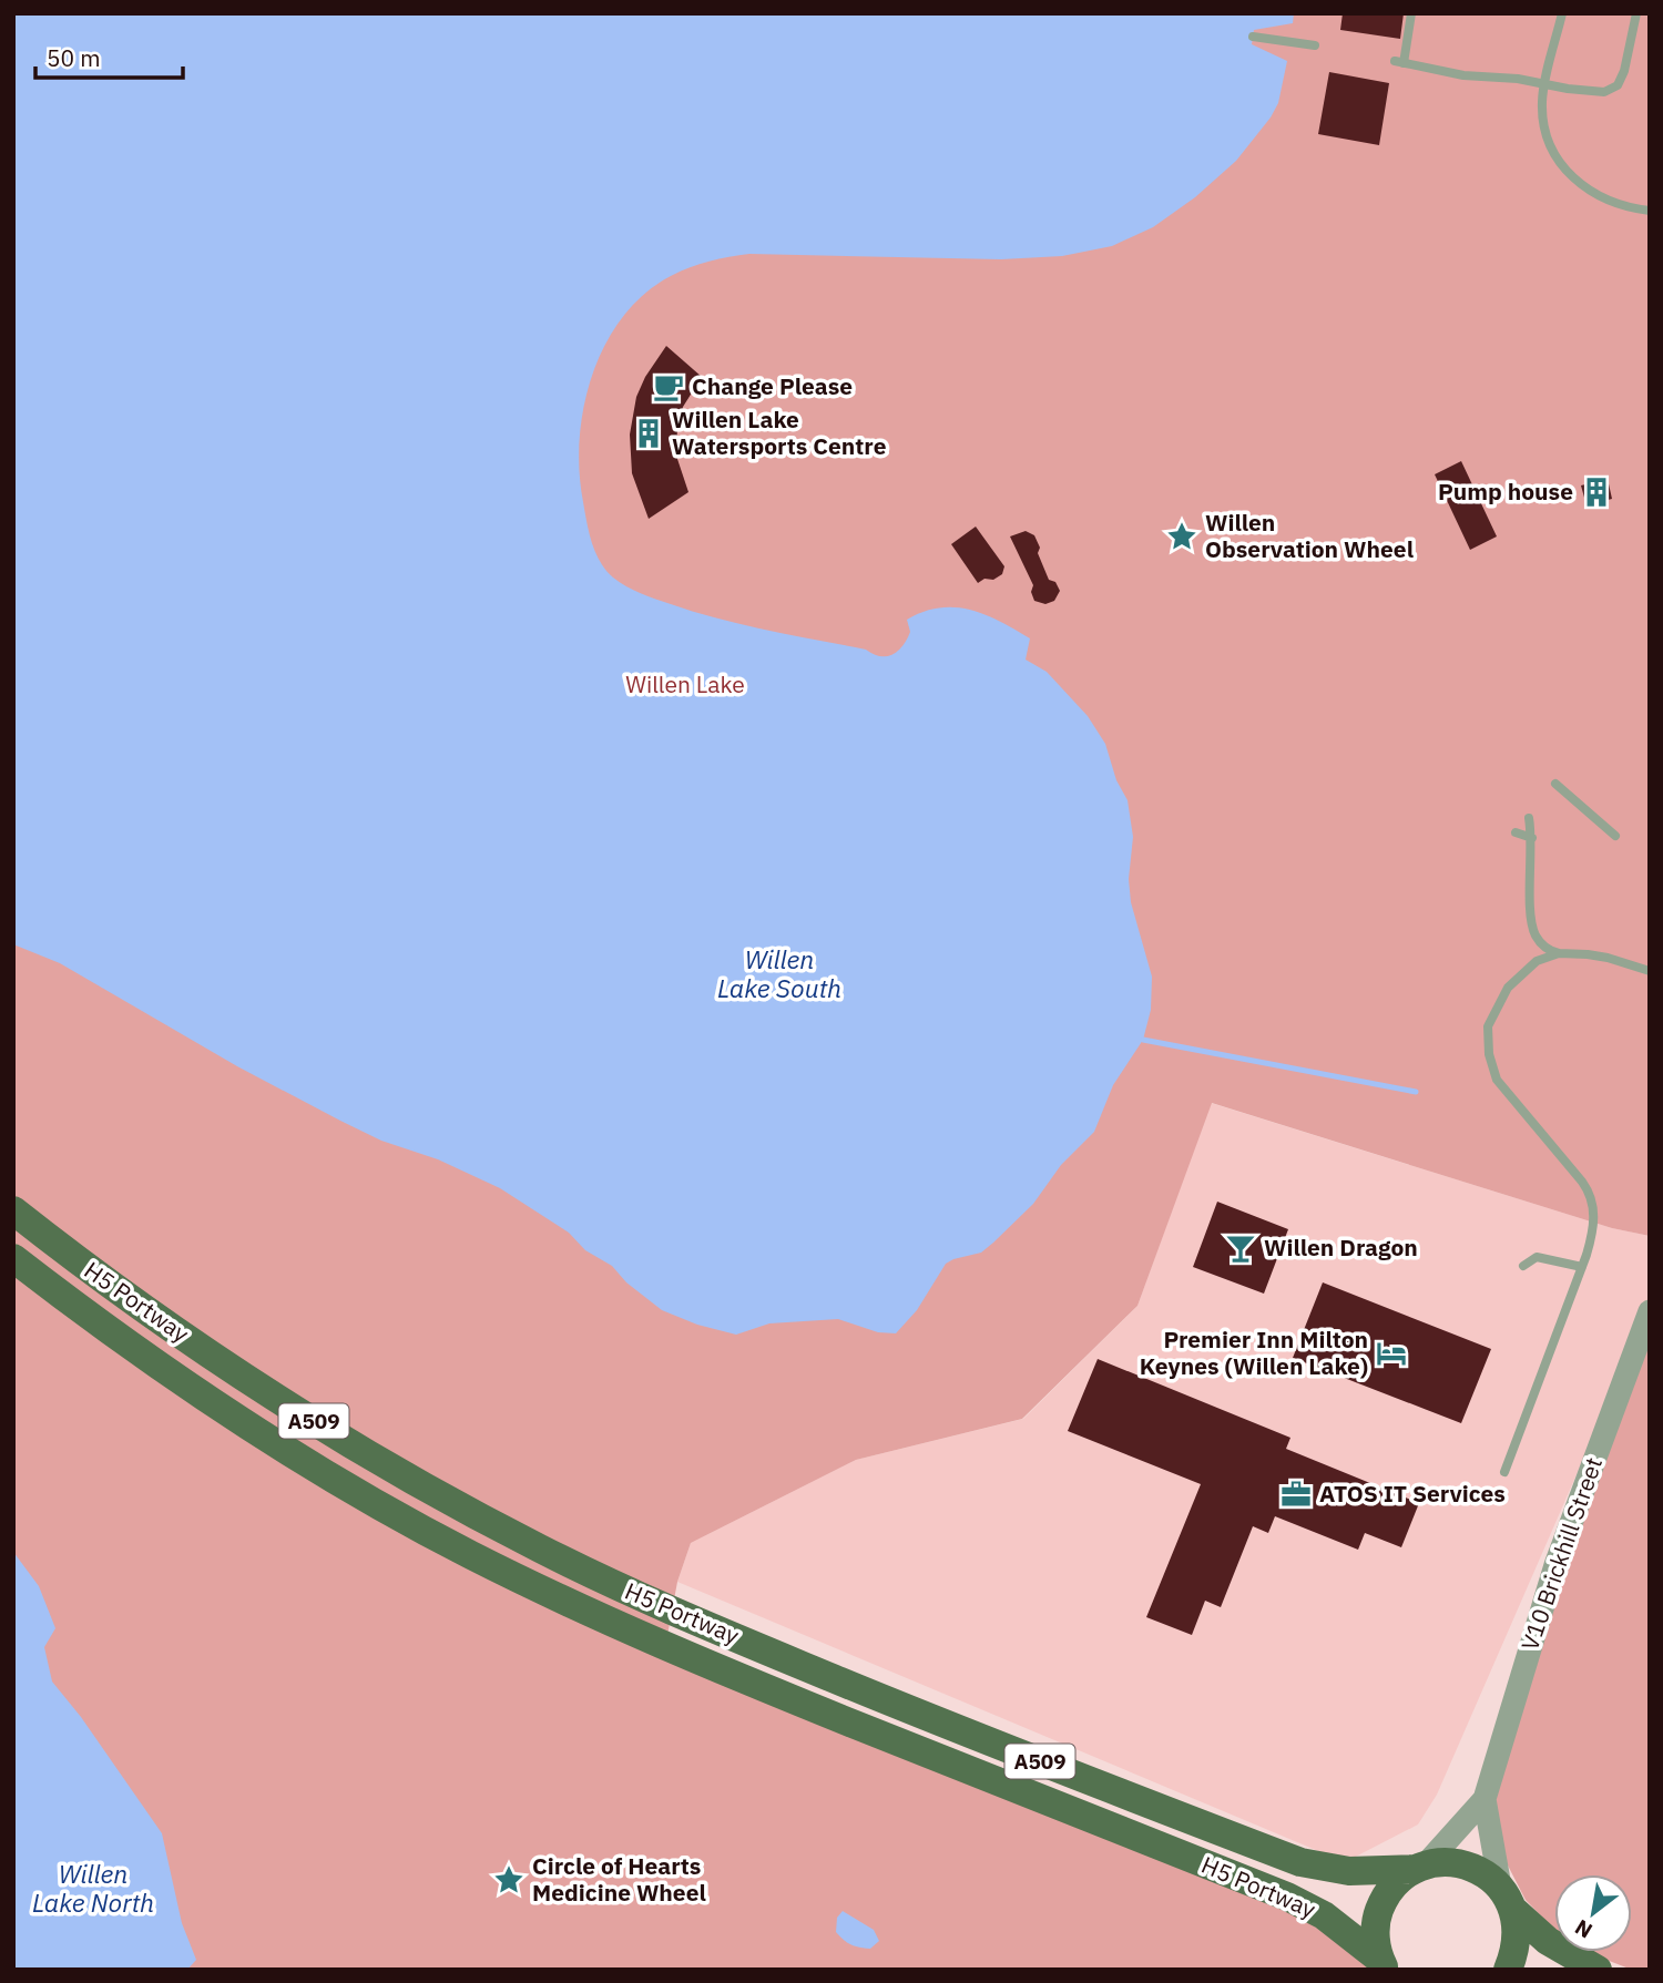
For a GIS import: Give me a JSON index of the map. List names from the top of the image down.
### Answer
{
  "streets": {
    "main road": ["H5 Portway", "A509"],
    "street": ["V10 Brickhill Street"]
  },
  "crossings": [
    ["H5 Portway", "A509"],
    ["H5 Portway", "V10 Brickhill Street"],
    ["A509", "V10 Brickhill Street"]
  ],
  "water": ["Willen Lake South", "Willen Lake North"],
  "parks": ["Willen Lake"],
  "places": {
    "cafe": ["Change Please"],
    "building": ["Willen Lake Watersports Centre", "Pump house"],
    "place": ["Willen Observation Wheel", "Circle of Hearts Medicine Wheel"],
    "bar": ["Willen Dragon"],
    "hotel": ["Premier Inn Milton Keynes (Willen Lake)"],
    "office": ["ATOS IT Services"]
  },
  "scale_bar": "50 m",
  "north": "bottom left"
}
